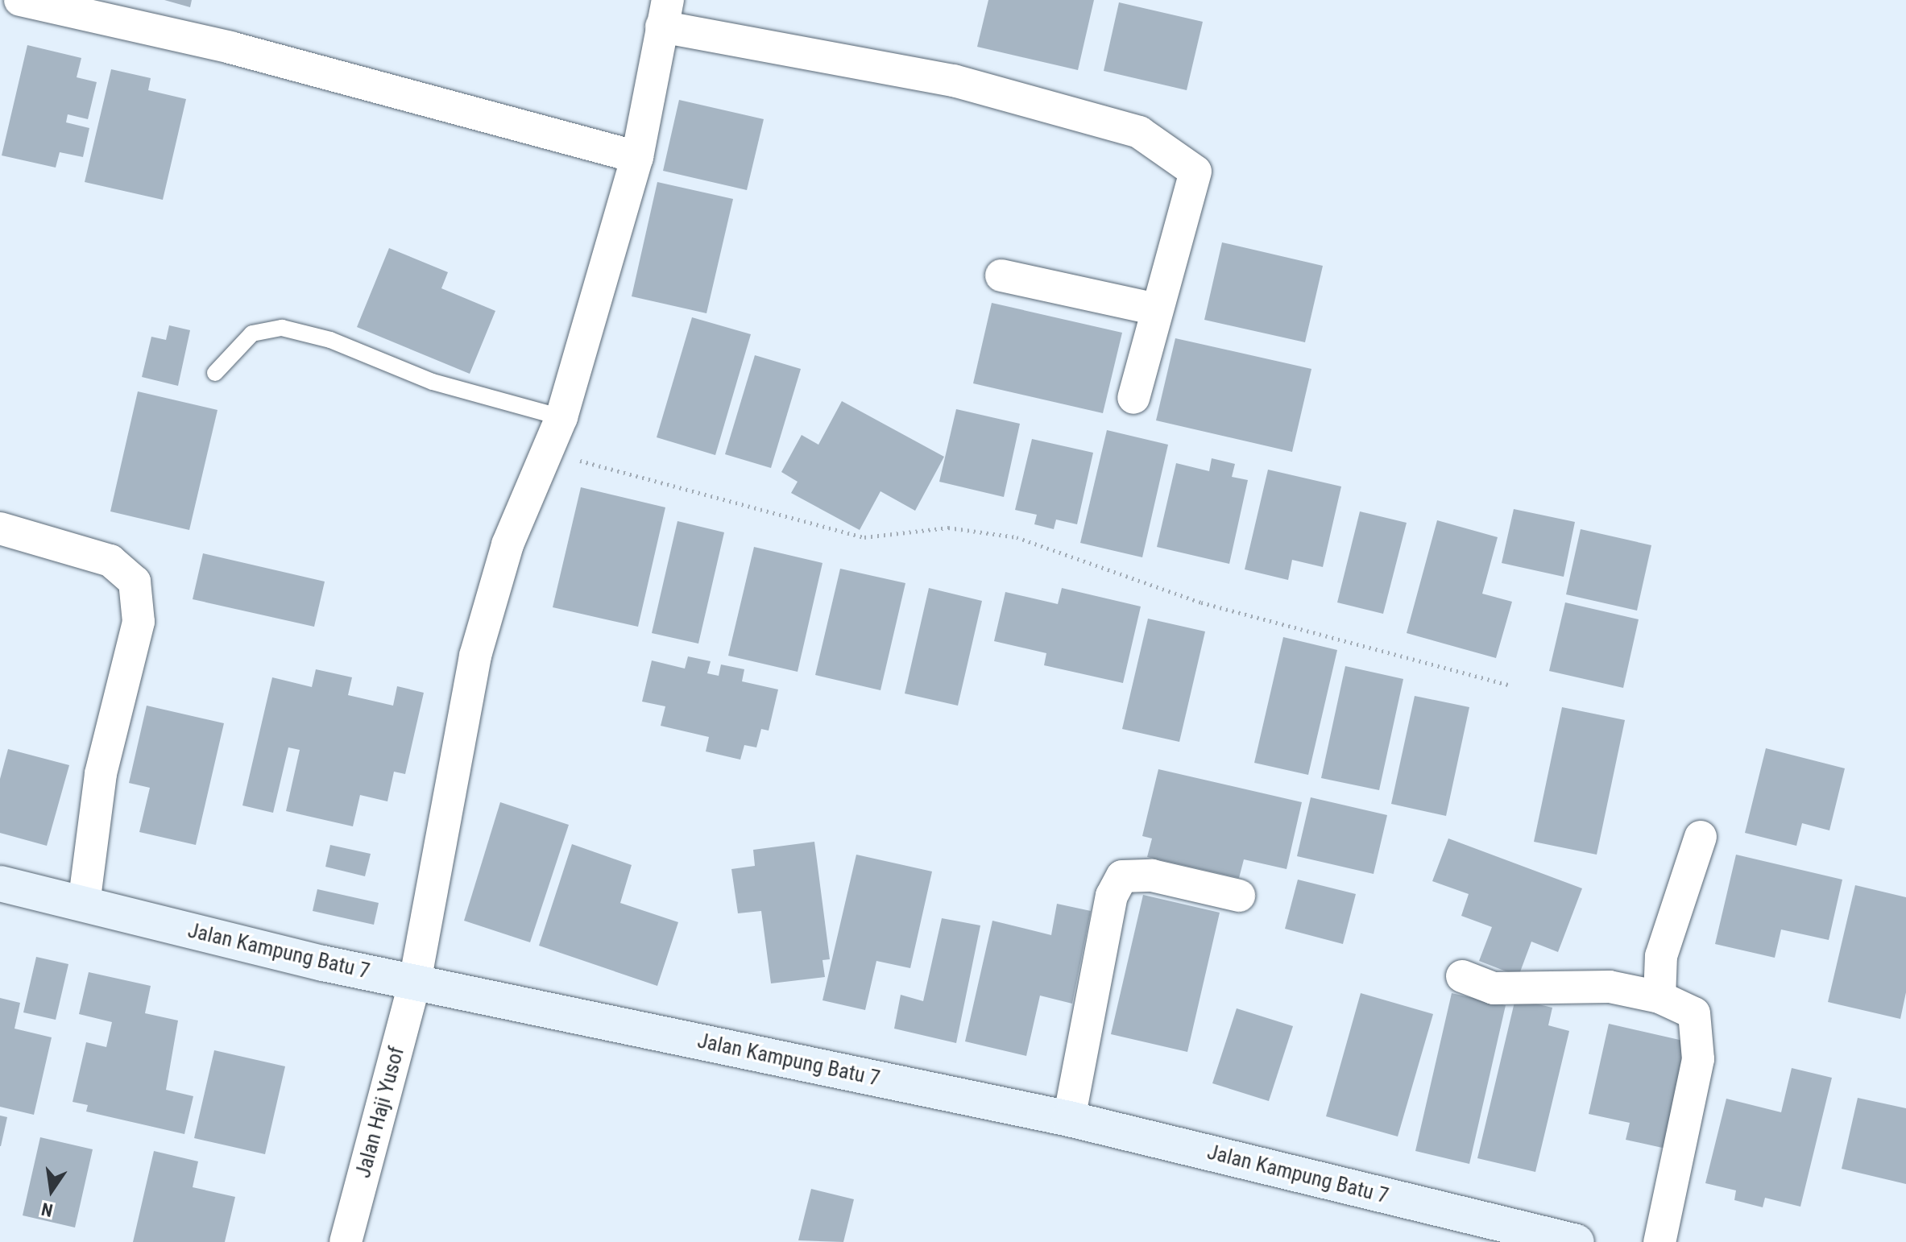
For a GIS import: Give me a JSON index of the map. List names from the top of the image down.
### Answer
{
  "streets": {
    "street": ["Jalan Kampung Batu 7", "Jalan Haji Yusof"]
  },
  "crossings": [
    ["Jalan Kampung Batu 7", "Jalan Haji Yusof"]
  ],
  "north": "bottom"
}
